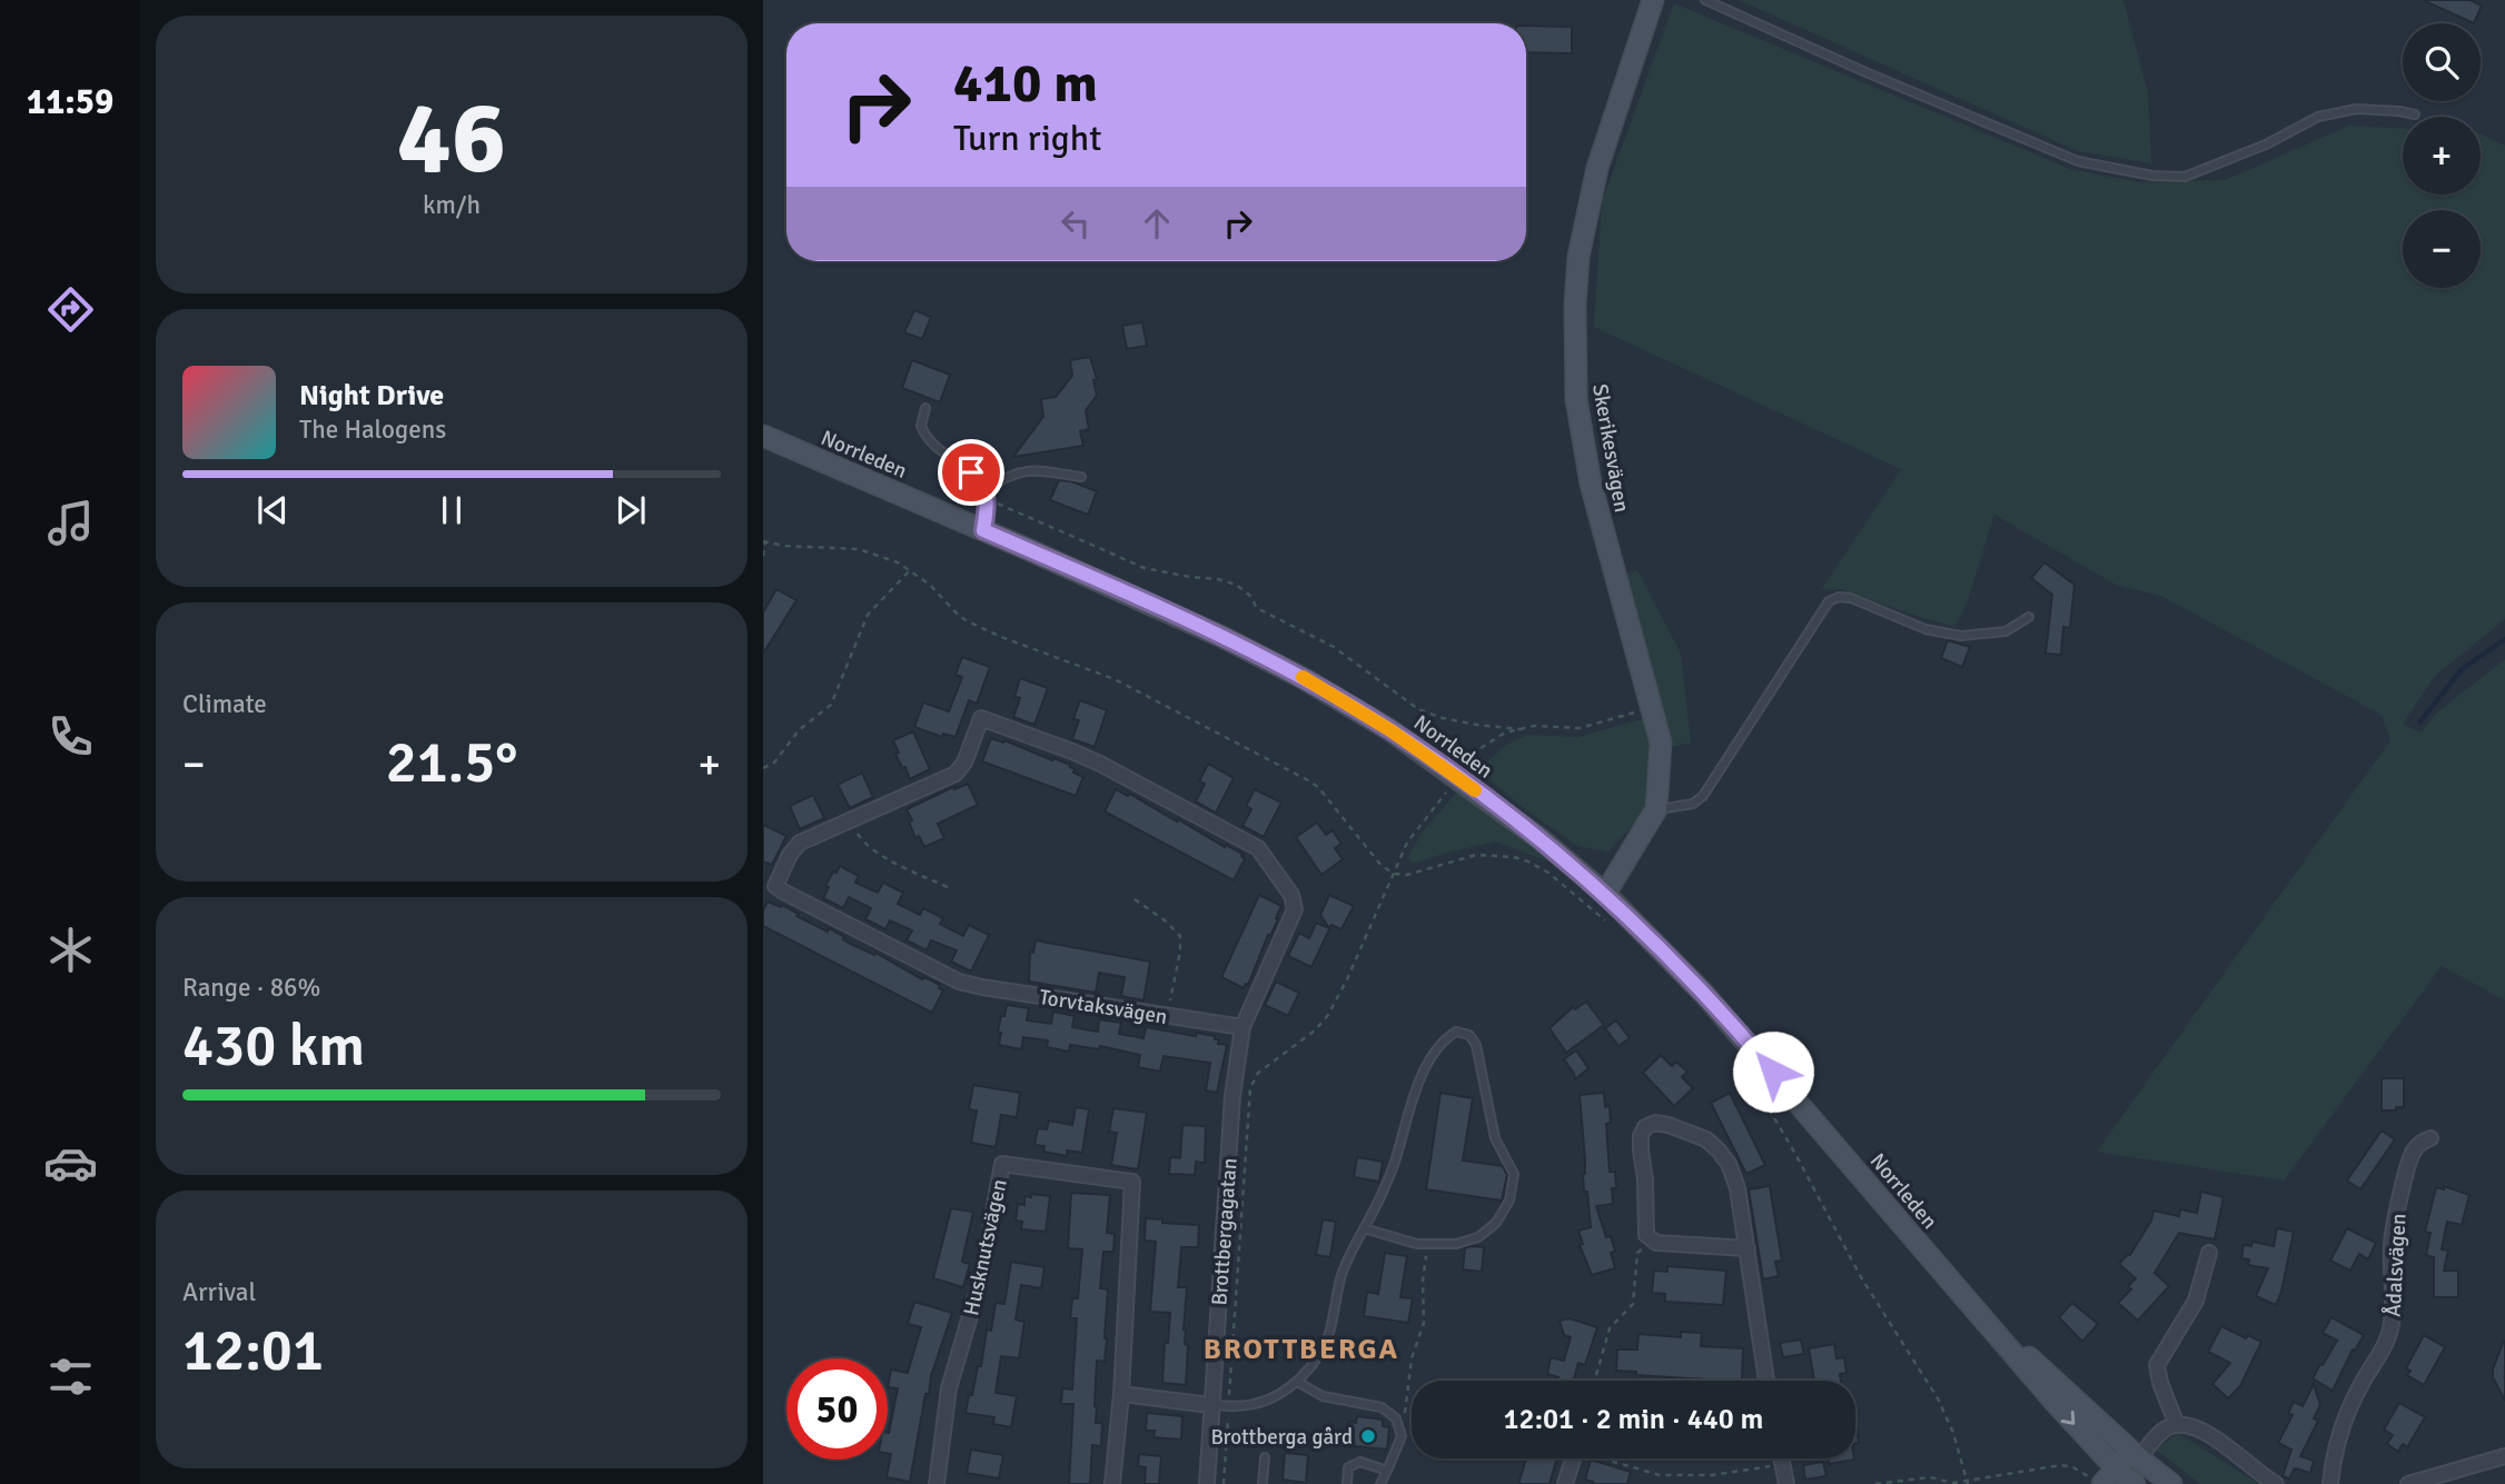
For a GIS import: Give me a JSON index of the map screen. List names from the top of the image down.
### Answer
{
  "streets": {
    "main road": ["Skerikesvägen", "Norrleden"],
    "street": [
      "Torvtaksvägen",
      "Brottbergagatan",
      "Husknutsvägen",
      "Ådalsvägen"
    ]
  },
  "crossings": [
    ["Skerikesvägen", "Norrleden"],
    ["Torvtaksvägen", "Brottbergagatan"]
  ],
  "districts": ["BROTTBERGA"],
  "places": ["Brottberga gård"],
  "page": {
    "tabs": "11:59",
    "tile": [
      ["46", "km/h"],
      "Climate",
      ["Range · 86%", "430 km"],
      ["Arrival", "12:01"]
    ],
    "map_buttons": ["+", "−"],
    "turn": ["410 m", "Turn right"],
    "song": ["Night Drive", "The Halogens"],
    "heat": ["−", "21.5°", "+"],
    "limit": "50",
    "trip": "12:01 · 2 min · 440 m"
  }
}
